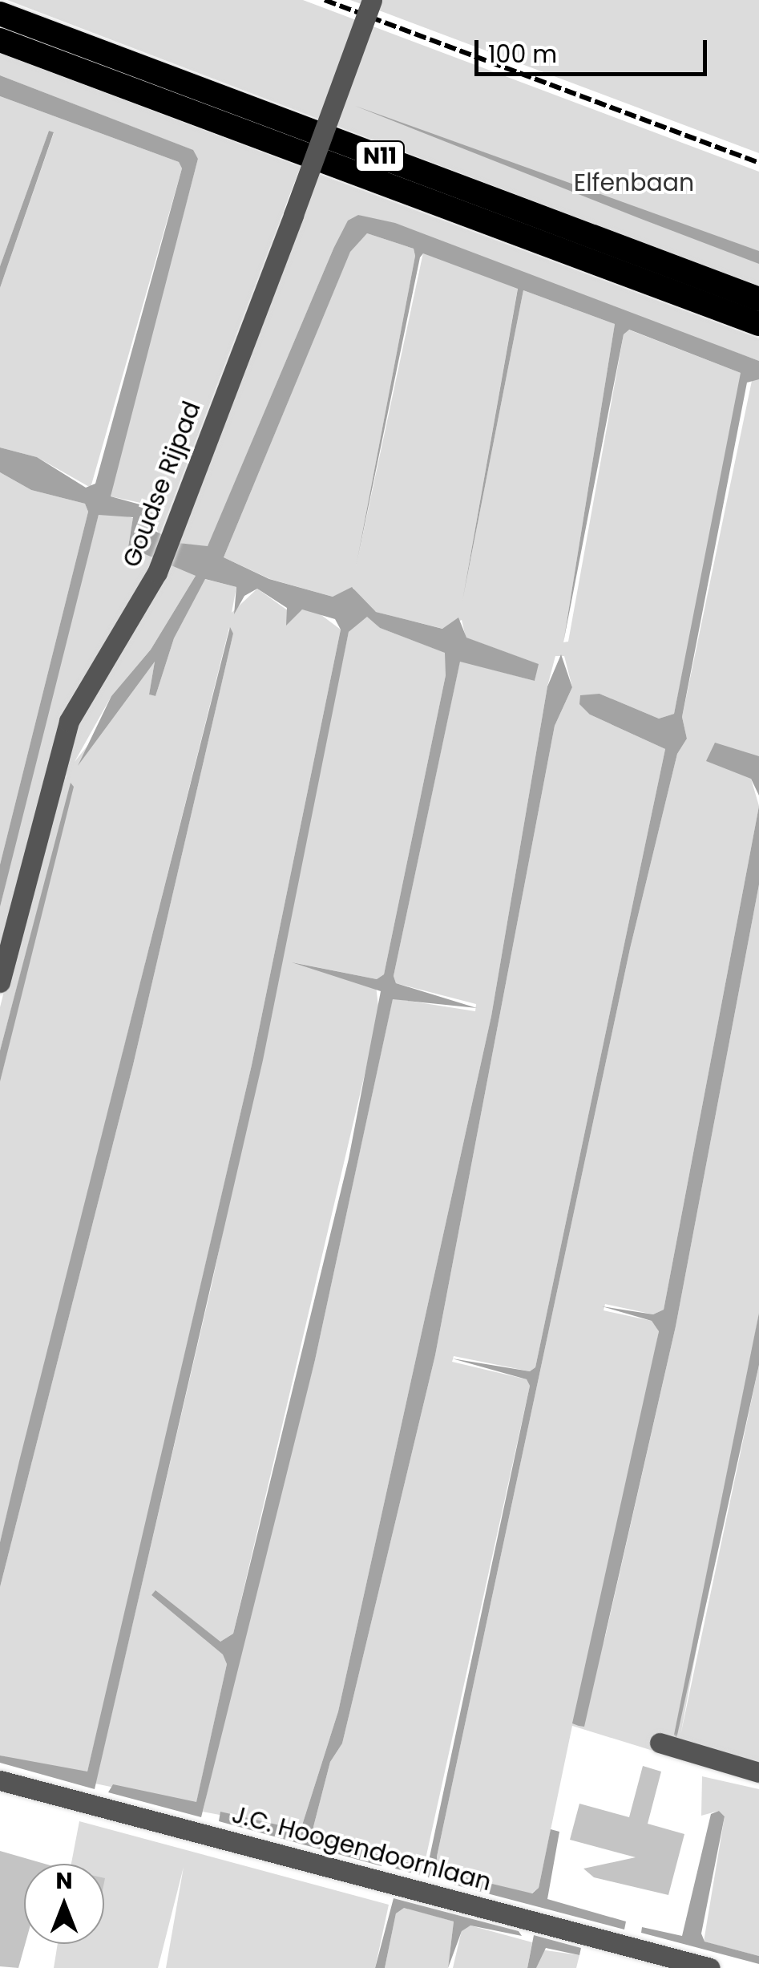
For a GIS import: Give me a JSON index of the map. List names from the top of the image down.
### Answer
{
  "streets": {
    "highway": ["N11"],
    "street": ["Goudse Rijpad", "J.C. Hoogendoornlaan"]
  },
  "parks": ["Elfenbaan"],
  "scale_bar": "100 m",
  "north": "top"
}
